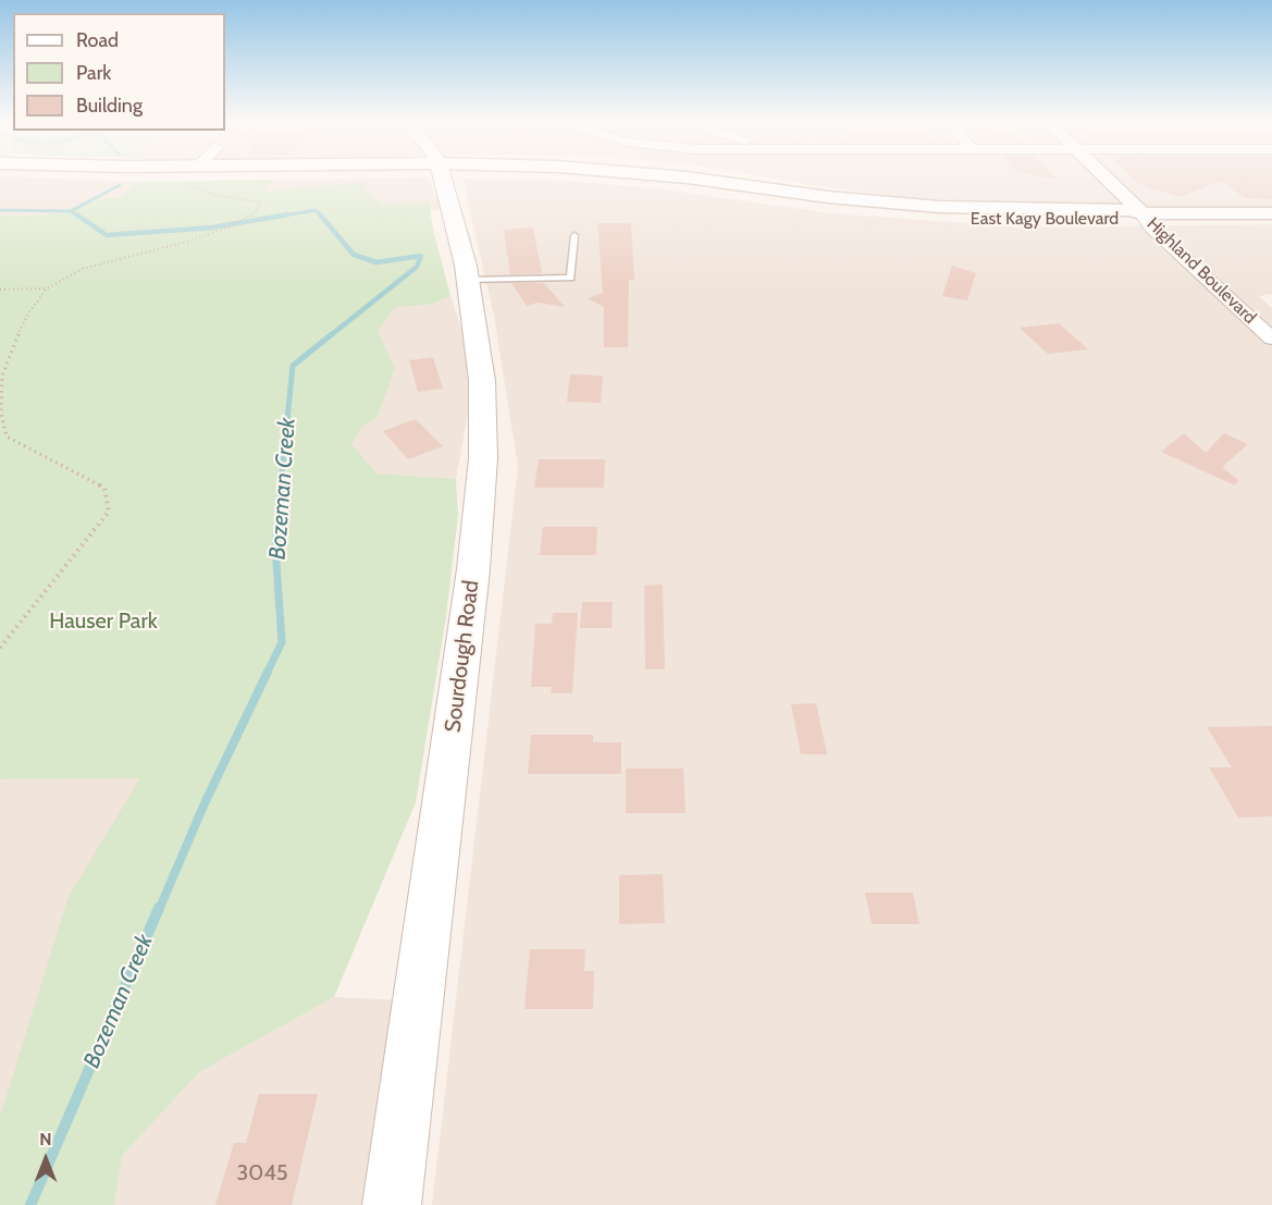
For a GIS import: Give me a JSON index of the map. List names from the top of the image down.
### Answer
{
  "streets": {
    "main road": ["East Kagy Boulevard", "Highland Boulevard"],
    "street": ["Sourdough Road"]
  },
  "crossings": [
    ["East Kagy Boulevard", "Highland Boulevard"]
  ],
  "water": ["Bozeman Creek"],
  "parks": ["Hauser Park"],
  "house_numbers": ["3045"],
  "legend": ["Road", "Park", "Building"],
  "north": "top"
}
